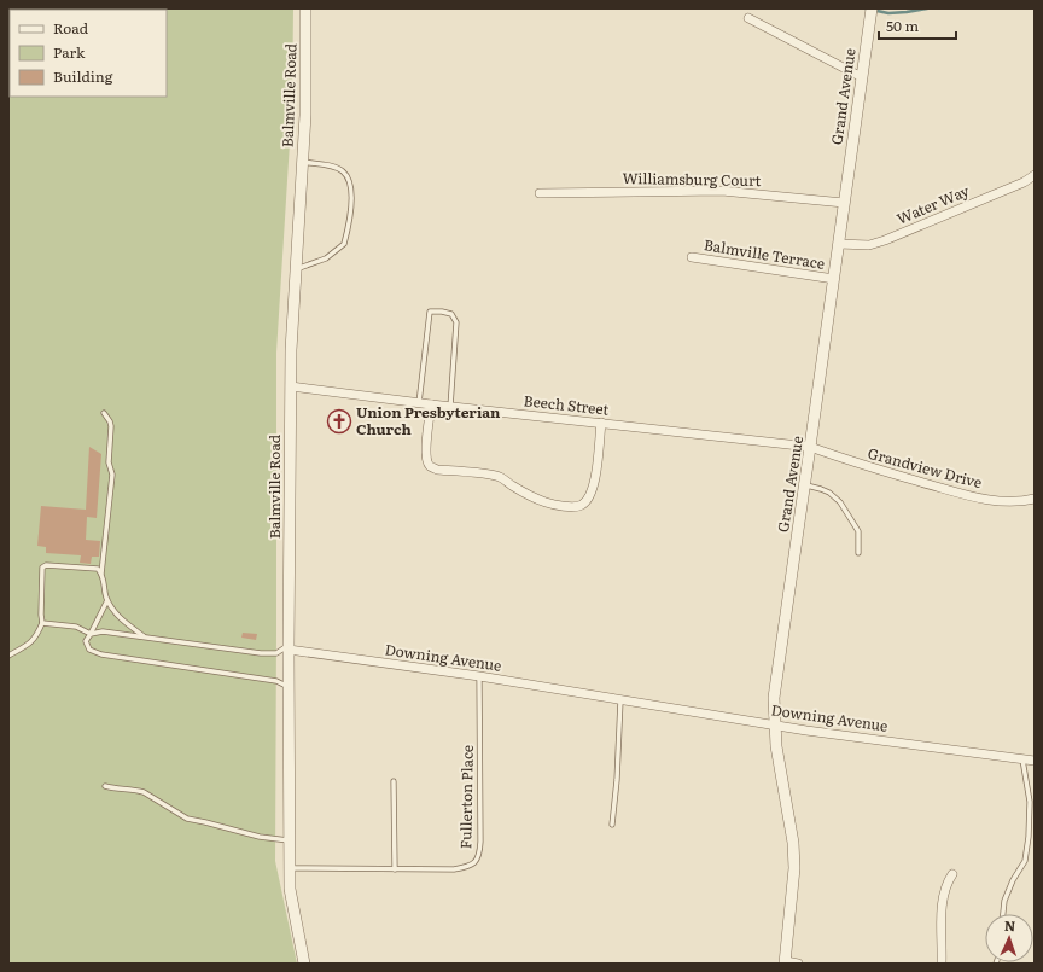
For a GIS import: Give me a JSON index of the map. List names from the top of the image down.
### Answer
{
  "streets": {
    "street": [
      "Balmville Road",
      "Grand Avenue",
      "Williamsburg Court",
      "Water Way",
      "Balmville Terrace",
      "Beech Street",
      "Grandview Drive",
      "Downing Avenue"
    ],
    "lane": ["Fullerton Place"]
  },
  "crossings": [
    ["Balmville Road", "Beech Street"],
    ["Balmville Road", "Downing Avenue"],
    ["Balmville Road", "Fullerton Place"],
    ["Grand Avenue", "Williamsburg Court"],
    ["Grand Avenue", "Water Way"],
    ["Grand Avenue", "Balmville Terrace"],
    ["Grand Avenue", "Beech Street"],
    ["Grand Avenue", "Grandview Drive"],
    ["Grand Avenue", "Downing Avenue"],
    ["Beech Street", "Grandview Drive"],
    ["Downing Avenue", "Fullerton Place"]
  ],
  "places": {
    "church": ["Union Presbyterian Church"]
  },
  "legend": ["Road", "Park", "Building"],
  "scale_bar": "50 m",
  "north": "top"
}
